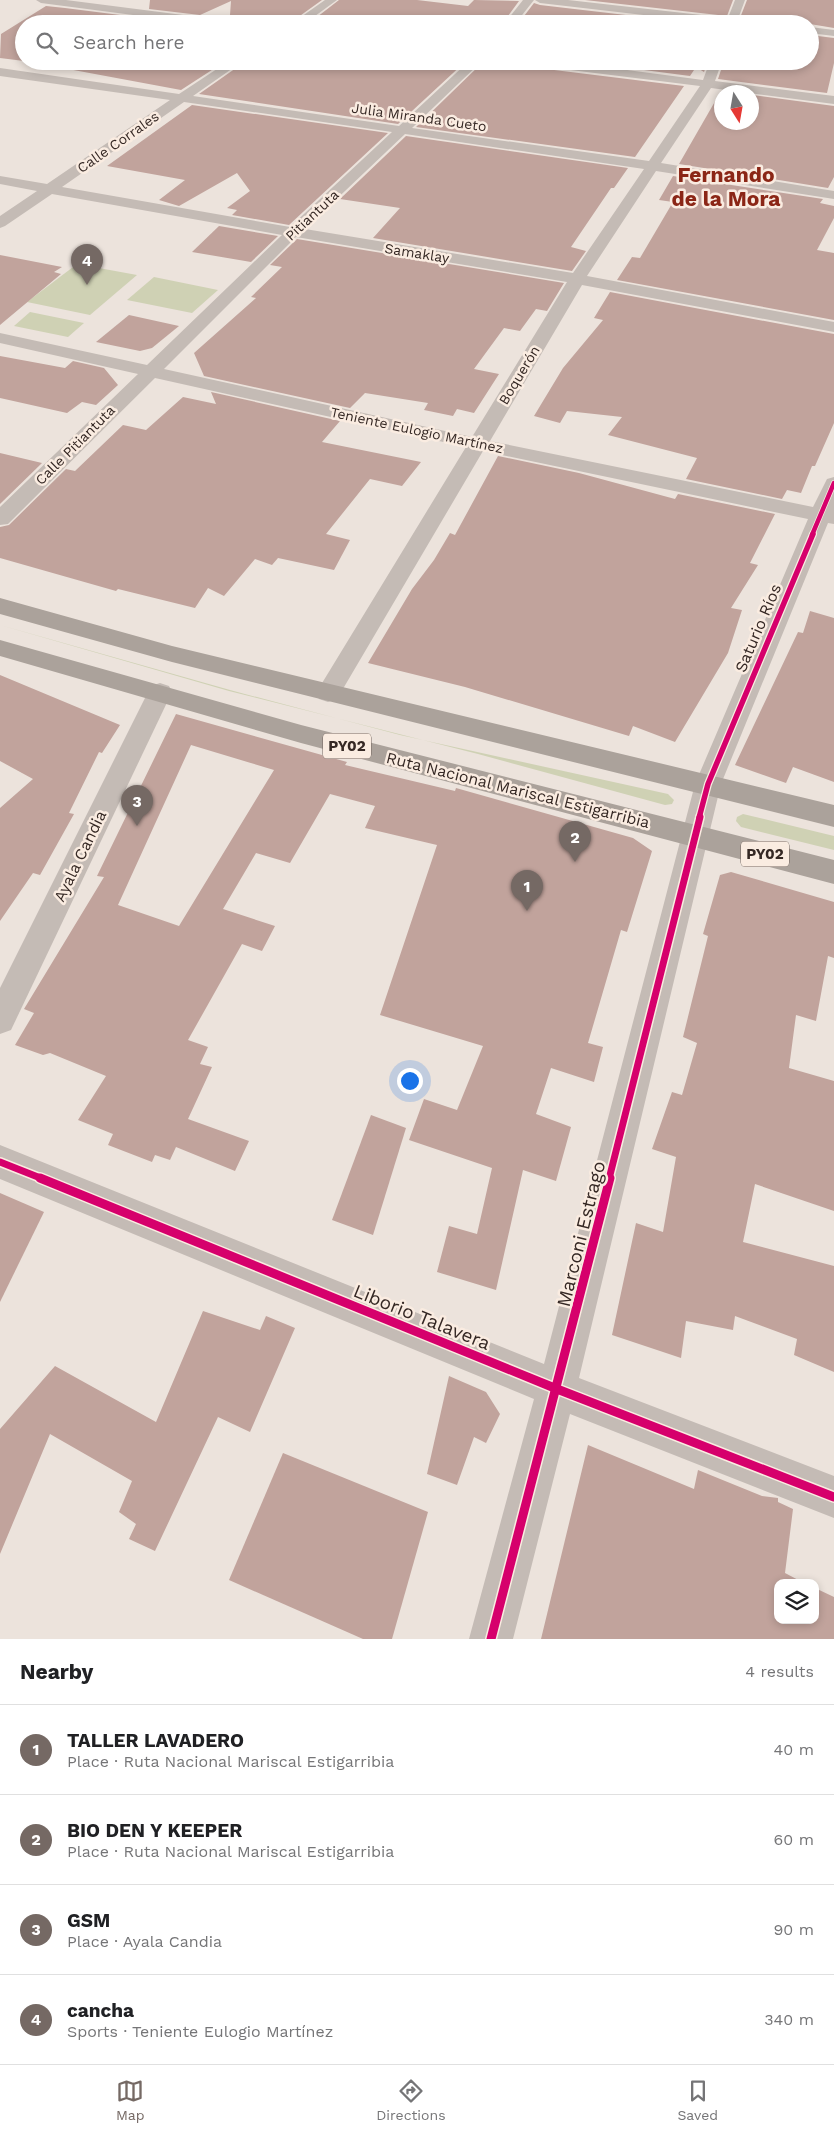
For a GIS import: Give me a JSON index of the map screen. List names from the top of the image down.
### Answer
{
  "streets": {
    "highway": ["PY02", "Ruta Nacional Mariscal Estigarribia"],
    "street": [
      "Julia Miranda Cueto",
      "Calle Corrales",
      "Pitiantuta",
      "Samaklay",
      "Boquerón",
      "Teniente Eulogio Martínez",
      "Calle Pitiantuta",
      "Saturio Ríos",
      "Ayala Candia",
      "Marconi Estrago",
      "Liborio Talavera"
    ]
  },
  "crossings": [
    ["Julia Miranda Cueto", "Calle Corrales"],
    ["Julia Miranda Cueto", "Pitiantuta"],
    ["Julia Miranda Cueto", "Boquerón"],
    ["Calle Corrales", "Samaklay"],
    ["Pitiantuta", "Samaklay"],
    ["Pitiantuta", "Teniente Eulogio Martínez"],
    ["Pitiantuta", "Calle Pitiantuta"],
    ["Samaklay", "Boquerón"],
    ["Boquerón", "Teniente Eulogio Martínez"],
    ["Teniente Eulogio Martínez", "Calle Pitiantuta"],
    ["Teniente Eulogio Martínez", "Saturio Ríos"],
    ["Saturio Ríos", "Ruta Nacional Mariscal Estigarribia"],
    ["Saturio Ríos", "Marconi Estrago"],
    ["Ruta Nacional Mariscal Estigarribia", "Ayala Candia"],
    ["Ruta Nacional Mariscal Estigarribia", "Marconi Estrago"],
    ["Marconi Estrago", "Liborio Talavera"]
  ],
  "districts": ["Fernando de la Mora"],
  "north": "bottom",
  "page": {
    "search": "Search here",
    "pins": [
      "4",
      "3",
      "2",
      "1"
    ],
    "heading": ["Nearby", "4 results"],
    "list": [
      {
        "mark": "1",
        "name": "TALLER LAVADERO",
        "note": "Place · Ruta Nacional Mariscal Estigarribia",
        "value": "40 m"
      },
      {
        "mark": "2",
        "name": "BIO DEN Y KEEPER",
        "note": "Place · Ruta Nacional Mariscal Estigarribia",
        "value": "60 m"
      },
      {
        "mark": "3",
        "name": "GSM",
        "note": "Place · Ayala Candia",
        "value": "90 m"
      },
      {
        "mark": "4",
        "name": "cancha",
        "note": "Sports · Teniente Eulogio Martínez",
        "value": "340 m"
      }
    ],
    "nav": ["Map", "Directions", "Saved"]
  }
}
